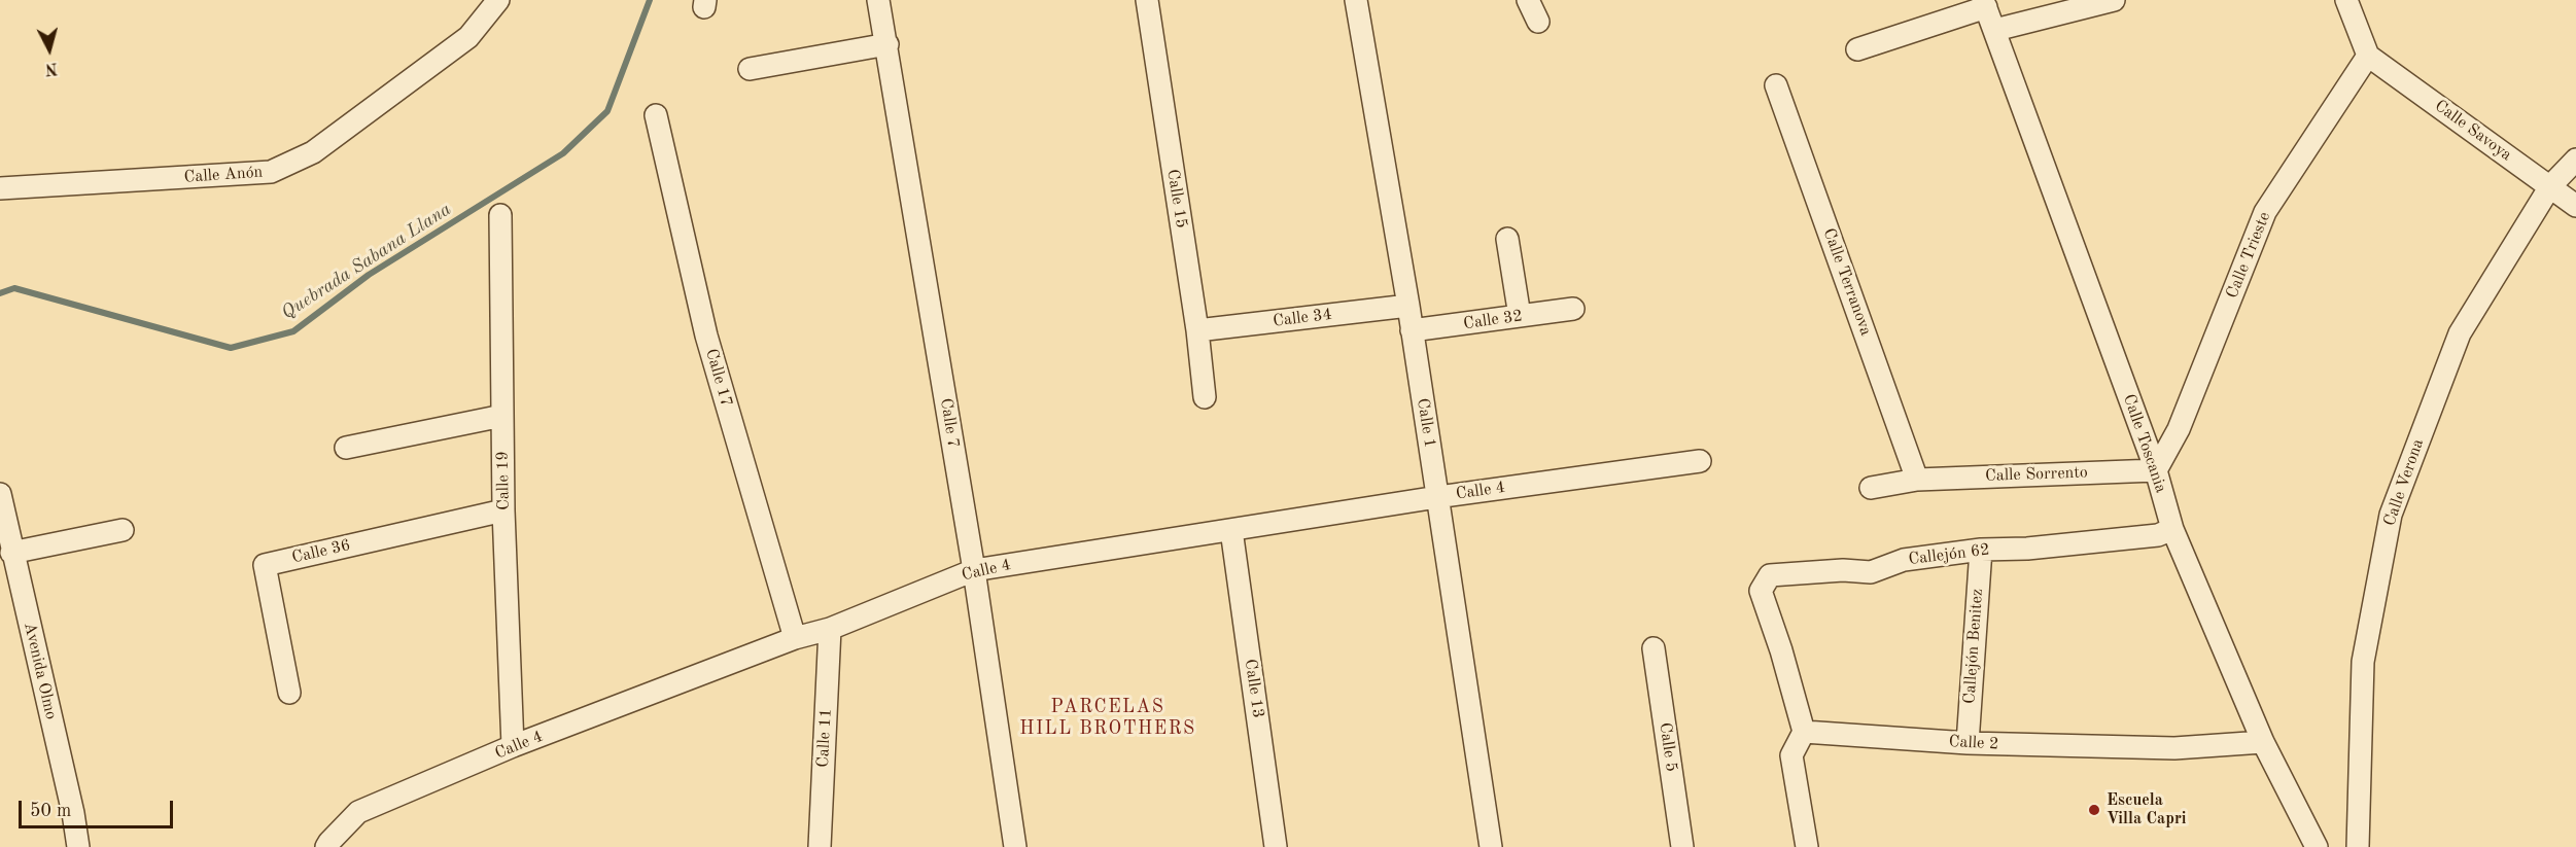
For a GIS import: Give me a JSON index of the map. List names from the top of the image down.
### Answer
{
  "streets": {
    "street": [
      "Calle Savoya",
      "Calle Anón",
      "Calle 15",
      "Calle Trieste",
      "Calle Terranova",
      "Calle 34",
      "Calle 32",
      "Calle 17",
      "Calle 7",
      "Calle 1",
      "Calle Toscania",
      "Calle Sorrento",
      "Calle 19",
      "Calle Verona",
      "Calle 4",
      "Calle 36",
      "Callejón 62",
      "Callejón Benitez",
      "Avenida Olmo",
      "Calle 13",
      "Calle 11",
      "Calle 2",
      "Calle 5"
    ]
  },
  "crossings": [
    ["Calle Savoya", "Calle Trieste"],
    ["Calle Savoya", "Calle Verona"],
    ["Calle 15", "Calle 34"],
    ["Calle Trieste", "Calle Toscania"],
    ["Calle Trieste", "Calle Sorrento"],
    ["Calle Terranova", "Calle Sorrento"],
    ["Calle 34", "Calle 1"],
    ["Calle 32", "Calle 1"],
    ["Calle 17", "Calle 4"],
    ["Calle 7", "Calle 4"],
    ["Calle 1", "Calle 4"],
    ["Calle Toscania", "Calle Sorrento"],
    ["Calle Toscania", "Callejón 62"],
    ["Calle Toscania", "Calle 2"],
    ["Calle 19", "Calle 4"],
    ["Calle 19", "Calle 36"],
    ["Calle 4", "Calle 13"],
    ["Calle 4", "Calle 11"],
    ["Callejón 62", "Callejón Benitez"],
    ["Callejón 62", "Calle 2"],
    ["Callejón Benitez", "Calle 2"]
  ],
  "districts": ["PARCELAS HILL BROTHERS"],
  "water": ["Quebrada Sabana Llana"],
  "places": ["Escuela Villa Capri"],
  "scale_bar": "50 m",
  "north": "bottom"
}
